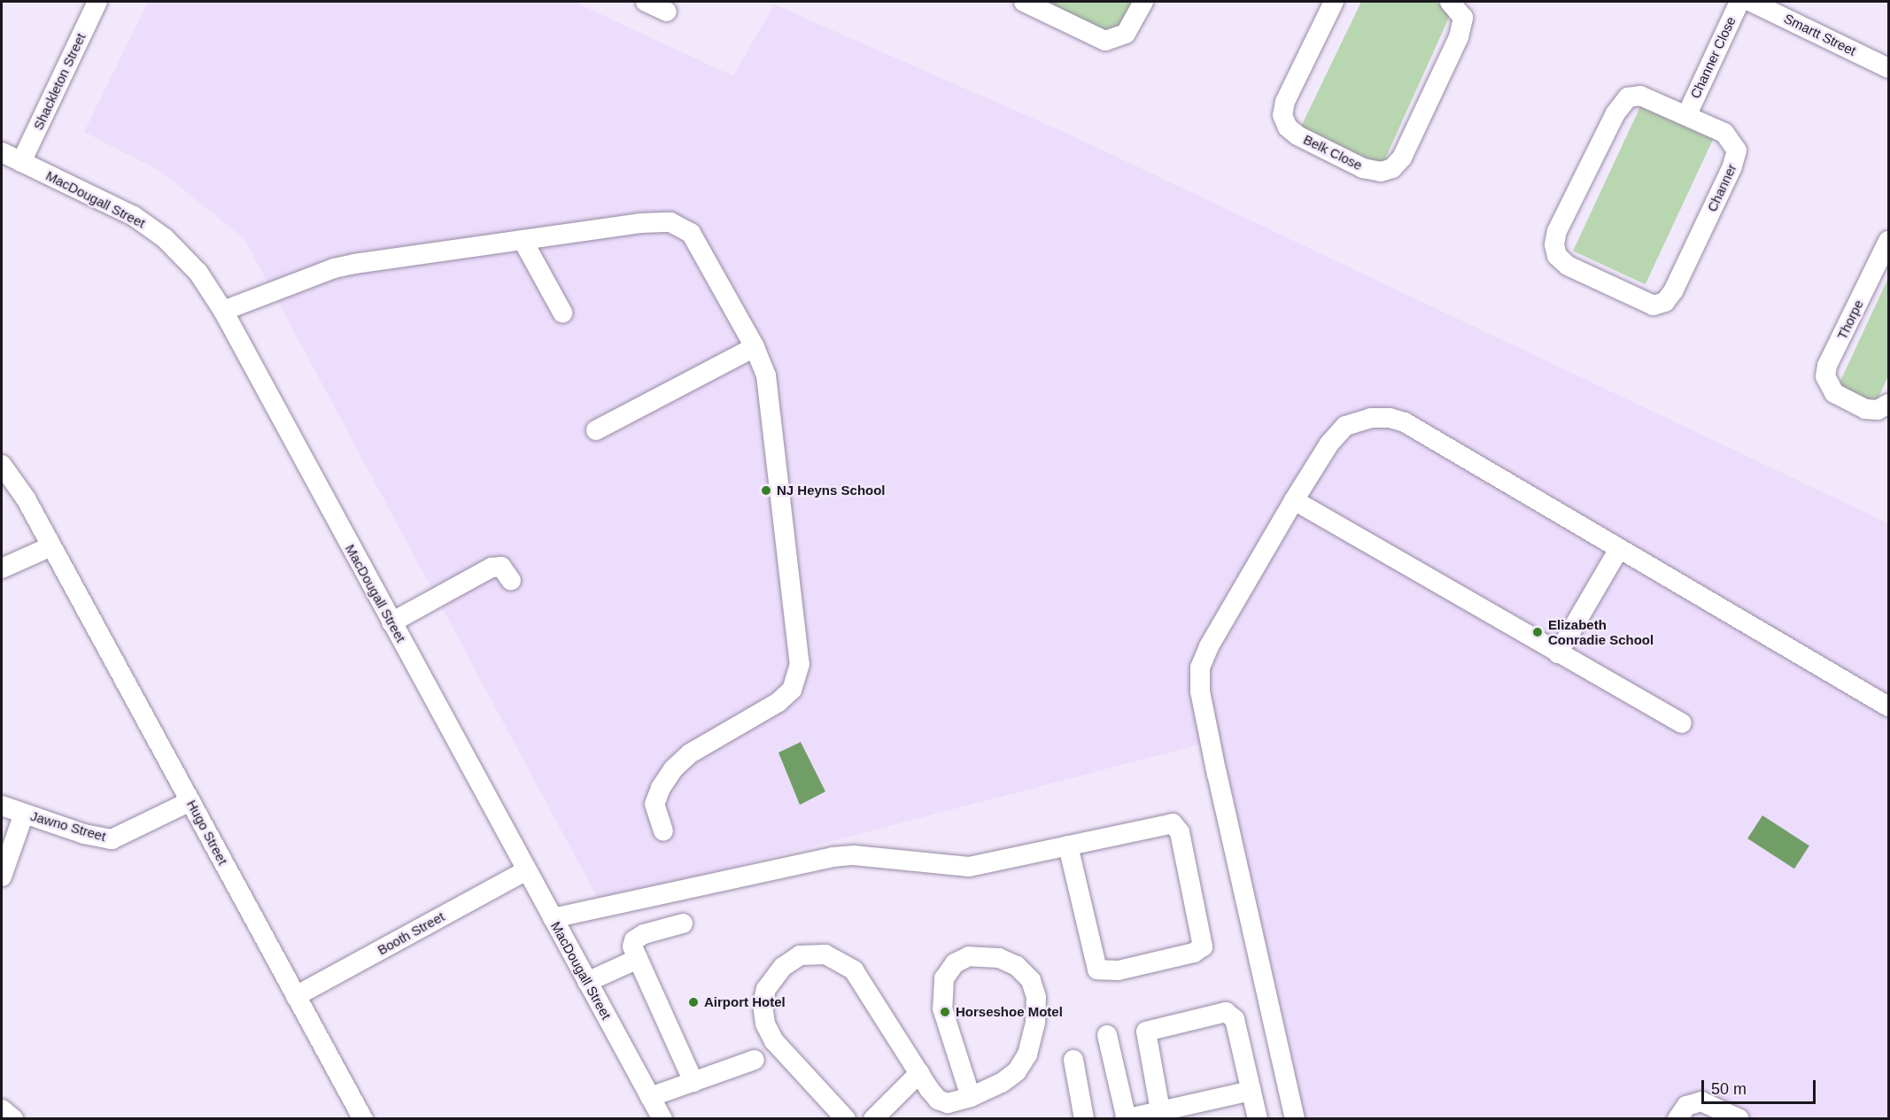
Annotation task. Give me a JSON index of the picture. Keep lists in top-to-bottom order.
{
  "streets": {
    "street": [
      "Smartt Street",
      "Channer Close",
      "Shackleton Street",
      "Belk Close",
      "Channer",
      "MacDougall Street",
      "Thorpe",
      "Jawno Street",
      "Hugo Street",
      "Booth Street"
    ]
  },
  "crossings": [
    ["Channer Close", "Channer"],
    ["Shackleton Street", "MacDougall Street"],
    ["MacDougall Street", "Booth Street"],
    ["Jawno Street", "Hugo Street"],
    ["Hugo Street", "Booth Street"]
  ],
  "places": [
    "NJ Heyns School",
    "Elizabeth Conradie School",
    "Airport Hotel",
    "Horseshoe Motel"
  ],
  "scale_bar": "50 m"
}
